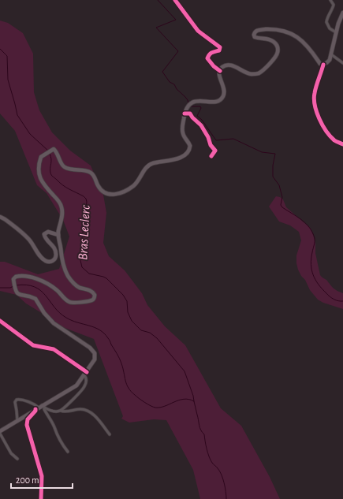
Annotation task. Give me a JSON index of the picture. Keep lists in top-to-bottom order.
{
  "water": ["Bras Leclerc"],
  "scale_bar": "200 m"
}
